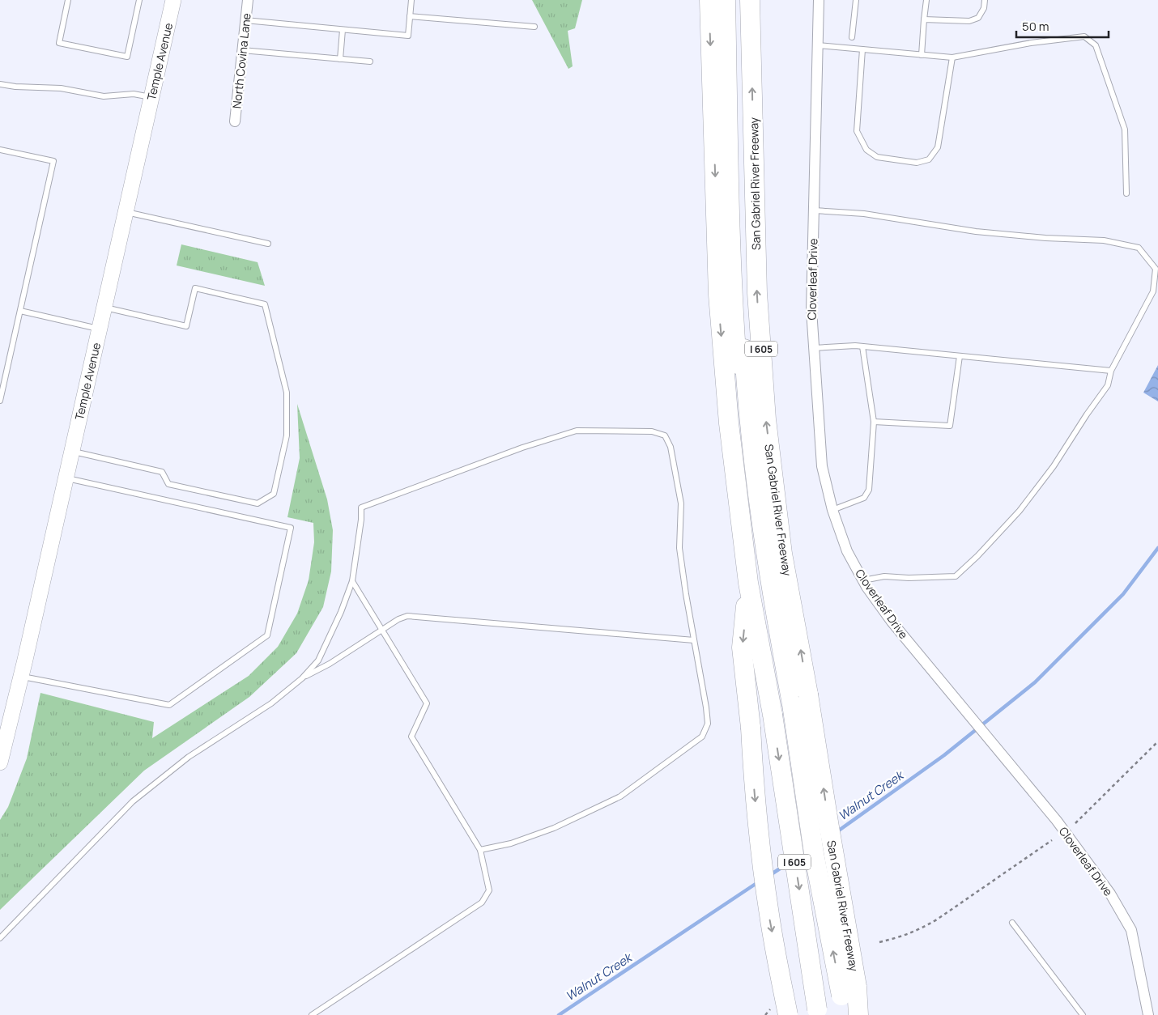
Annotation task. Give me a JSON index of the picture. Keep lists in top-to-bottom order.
{
  "streets": {
    "highway": ["San Gabriel River Freeway", "I 605"],
    "main road": ["Temple Avenue"],
    "street": ["North Covina Lane", "Cloverleaf Drive"]
  },
  "water": ["Walnut Creek"],
  "scale_bar": "50 m"
}
